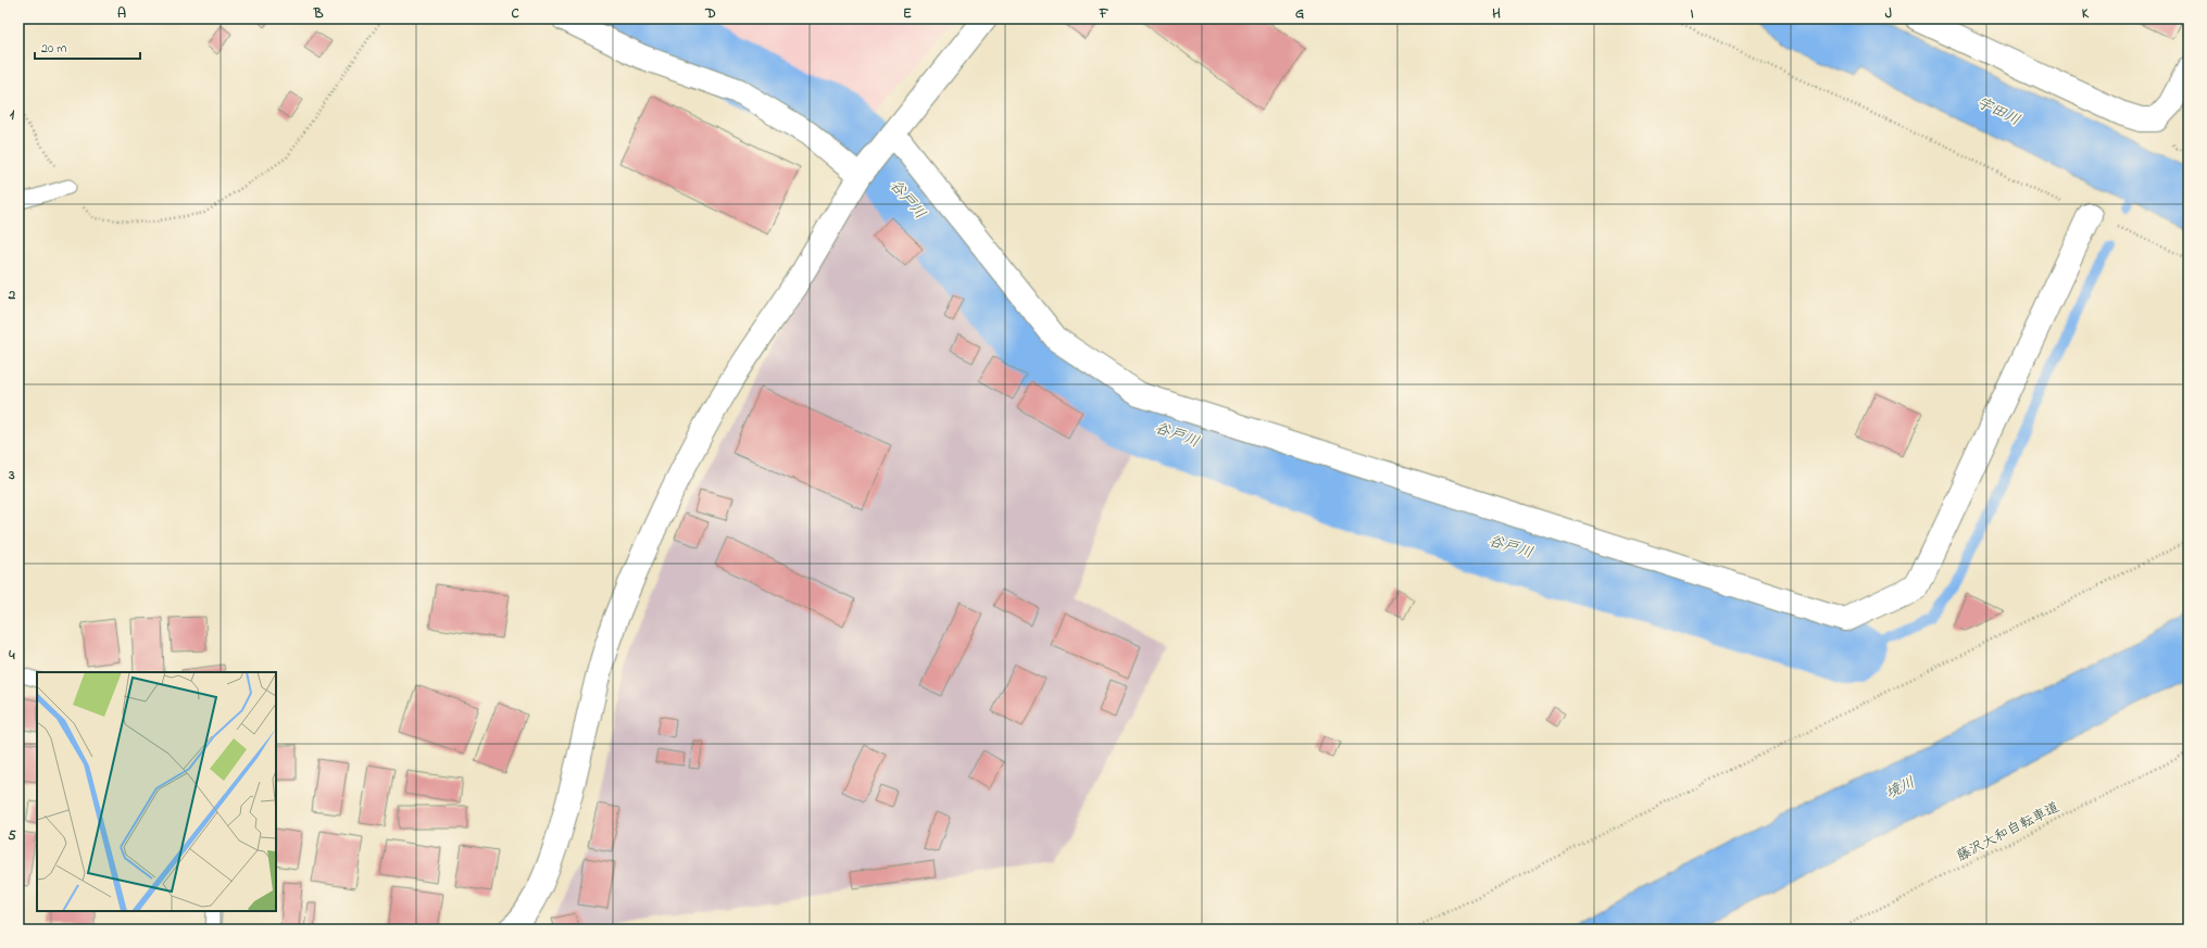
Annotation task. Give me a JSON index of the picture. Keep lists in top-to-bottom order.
{
  "streets": {
    "path": ["藤沢大和自転車道"]
  },
  "water": ["宇田川", "谷戸川", "境川"],
  "scale_bar": "20 m",
  "grid": {
    "columns": [
      "A",
      "B",
      "C",
      "D",
      "E",
      "F",
      "G",
      "H",
      "I",
      "J",
      "K"
    ],
    "rows": [
      "1",
      "2",
      "3",
      "4",
      "5"
    ]
  }
}
